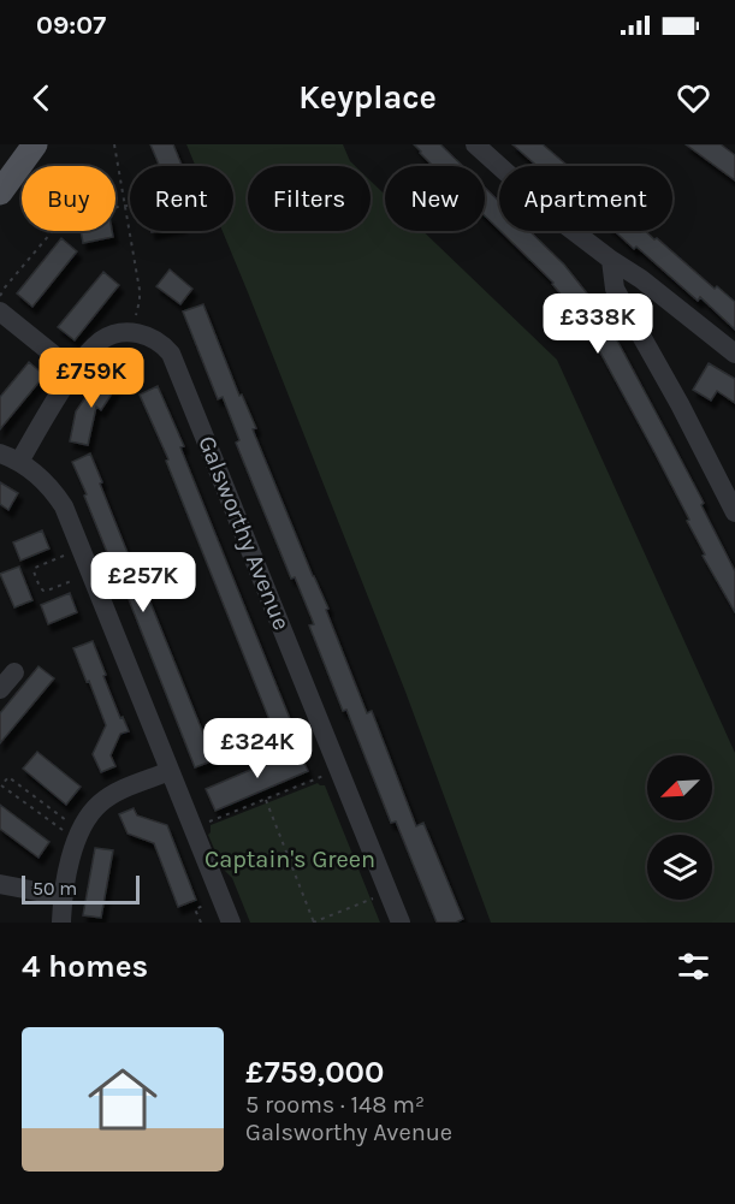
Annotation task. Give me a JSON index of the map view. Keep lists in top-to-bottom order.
{
  "streets": {
    "street": ["Galsworthy Avenue"]
  },
  "parks": ["Captain's Green"],
  "scale_bar": "50 m",
  "north": "bottom left",
  "page": {
    "status": "09:07",
    "header": "Keyplace",
    "chip": [
      "Buy",
      "Rent",
      "Filters",
      "New",
      "Apartment"
    ],
    "price": [
      "£338K",
      "£759K",
      "£257K",
      "£324K"
    ],
    "scale": "50 m",
    "heading": "4 homes",
    "list": [
      {
        "name": "£759,000",
        "note": "5 rooms · 148 m² · Galsworthy Avenue"
      }
    ]
  }
}
